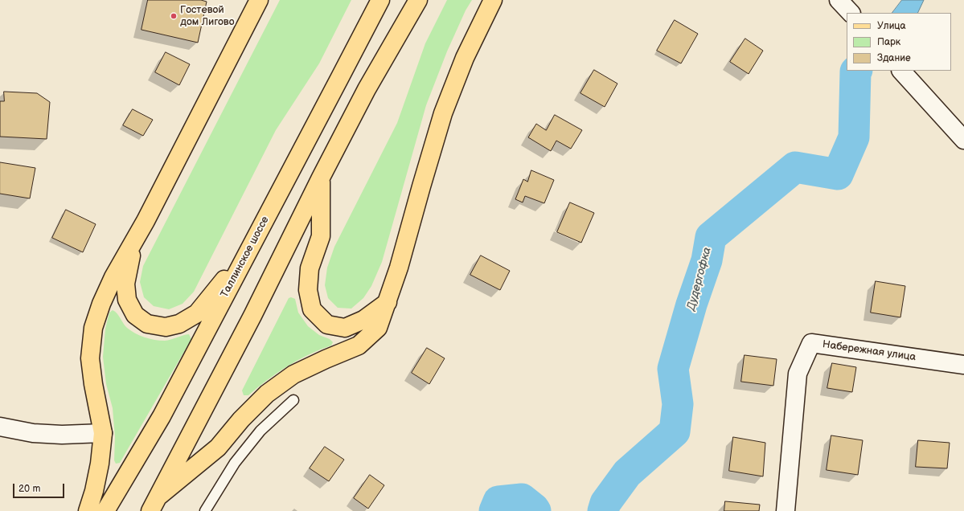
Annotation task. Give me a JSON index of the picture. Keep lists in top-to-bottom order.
{
  "streets": {
    "main road": ["Таллинское шоссе"],
    "street": ["Набережная улица"]
  },
  "water": ["Дудергофка"],
  "places": ["Гостевой дом Лигово"],
  "legend": ["Улица", "Парк", "Здание"],
  "scale_bar": "20 m"
}
